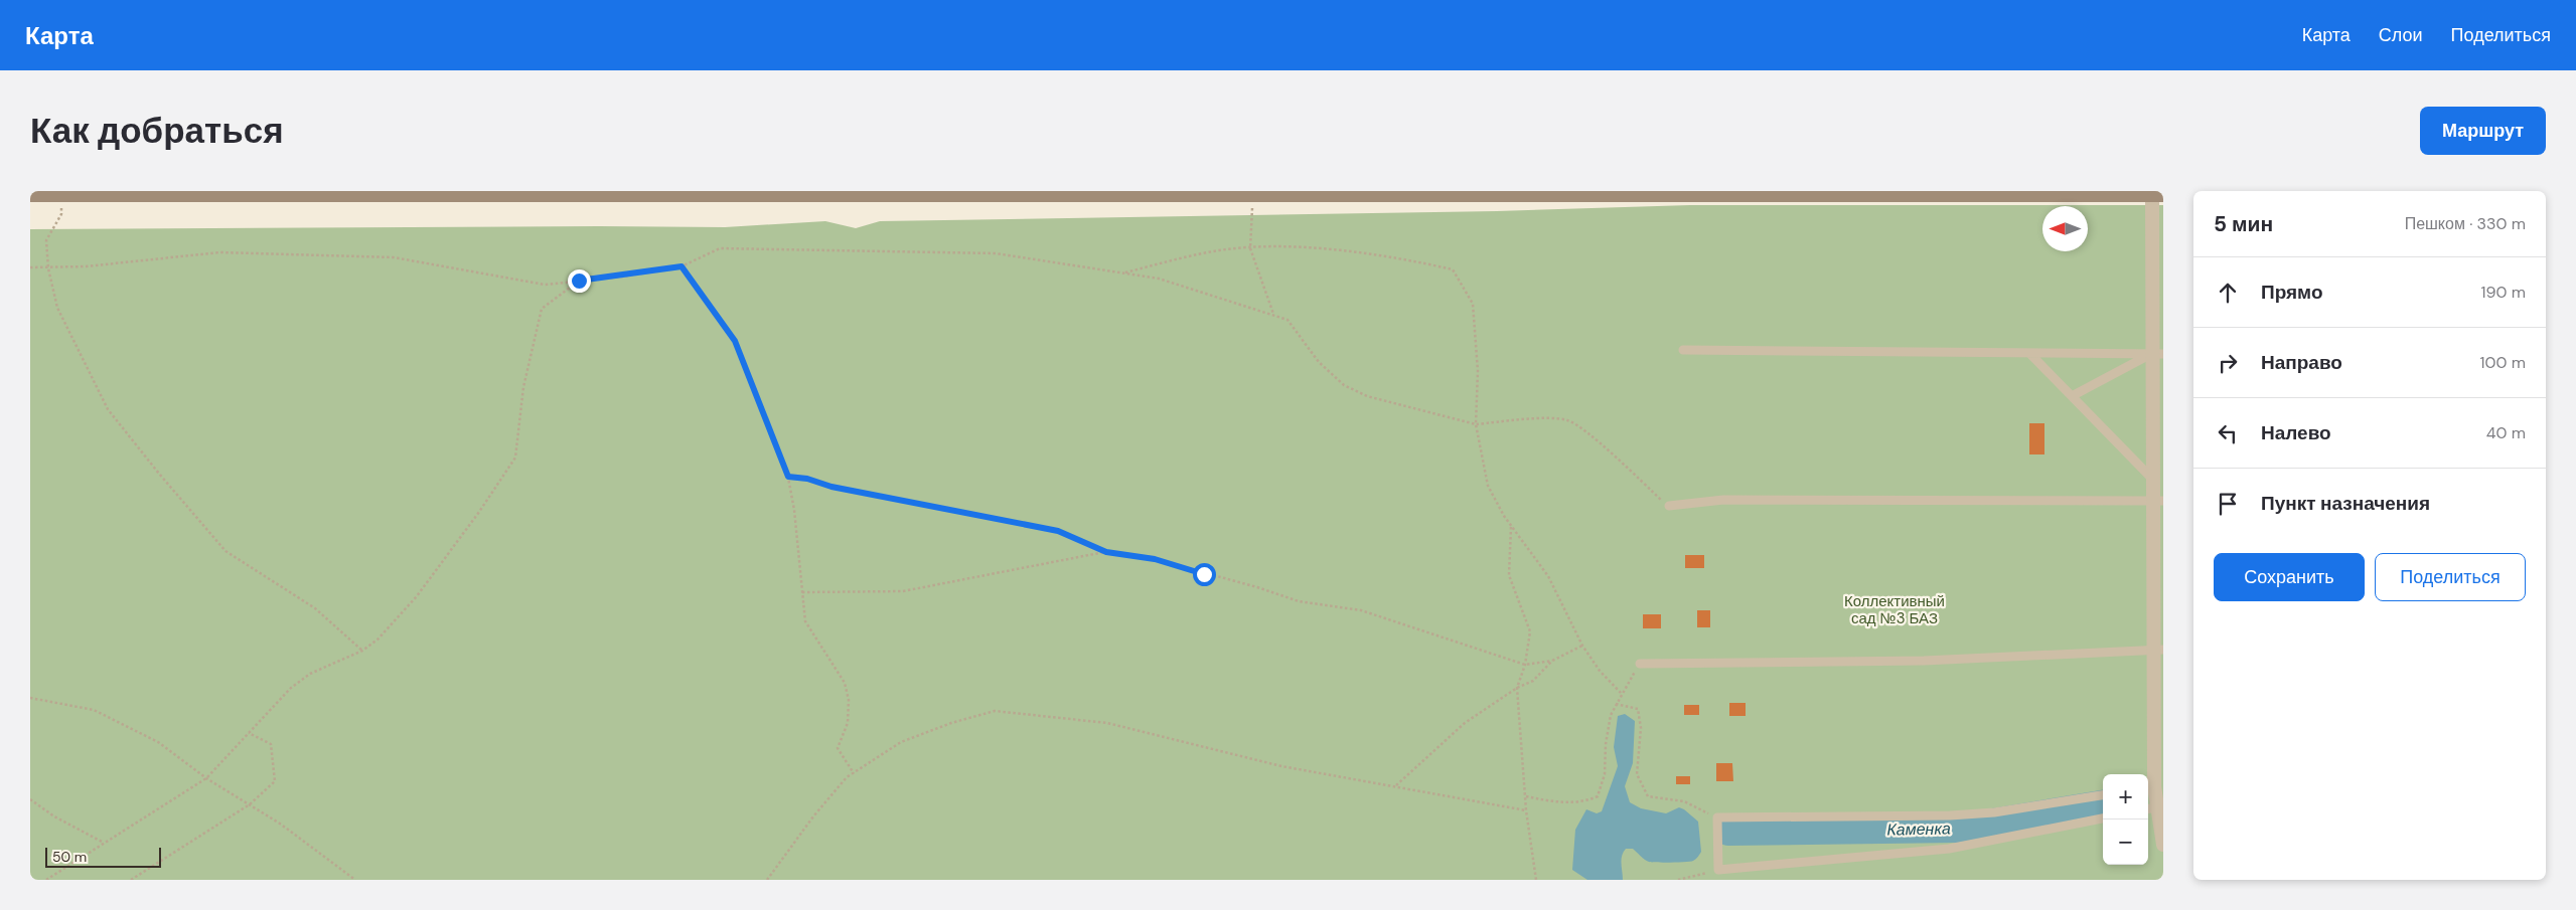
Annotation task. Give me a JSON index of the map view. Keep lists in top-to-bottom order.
{
  "water": ["Каменка"],
  "parks": ["Коллективный сад №3 БАЗ"],
  "scale_bar": "50 m",
  "north": "left",
  "page": {
    "header": "Карта",
    "nav": ["Карта", "Слои", "Поделиться"],
    "buttons": [
      "Маршрут",
      ["Сохранить", "Поделиться"]
    ],
    "title": "Как добраться",
    "heading": ["5 мин", "Пешком · 330 m"],
    "list": [
      ["Прямо", "190 m"],
      ["Направо", "100 m"],
      ["Налево", "40 m"],
      "Пункт назначения"
    ],
    "map_buttons": ["+", "−"],
    "scale": "50 m"
  }
}
